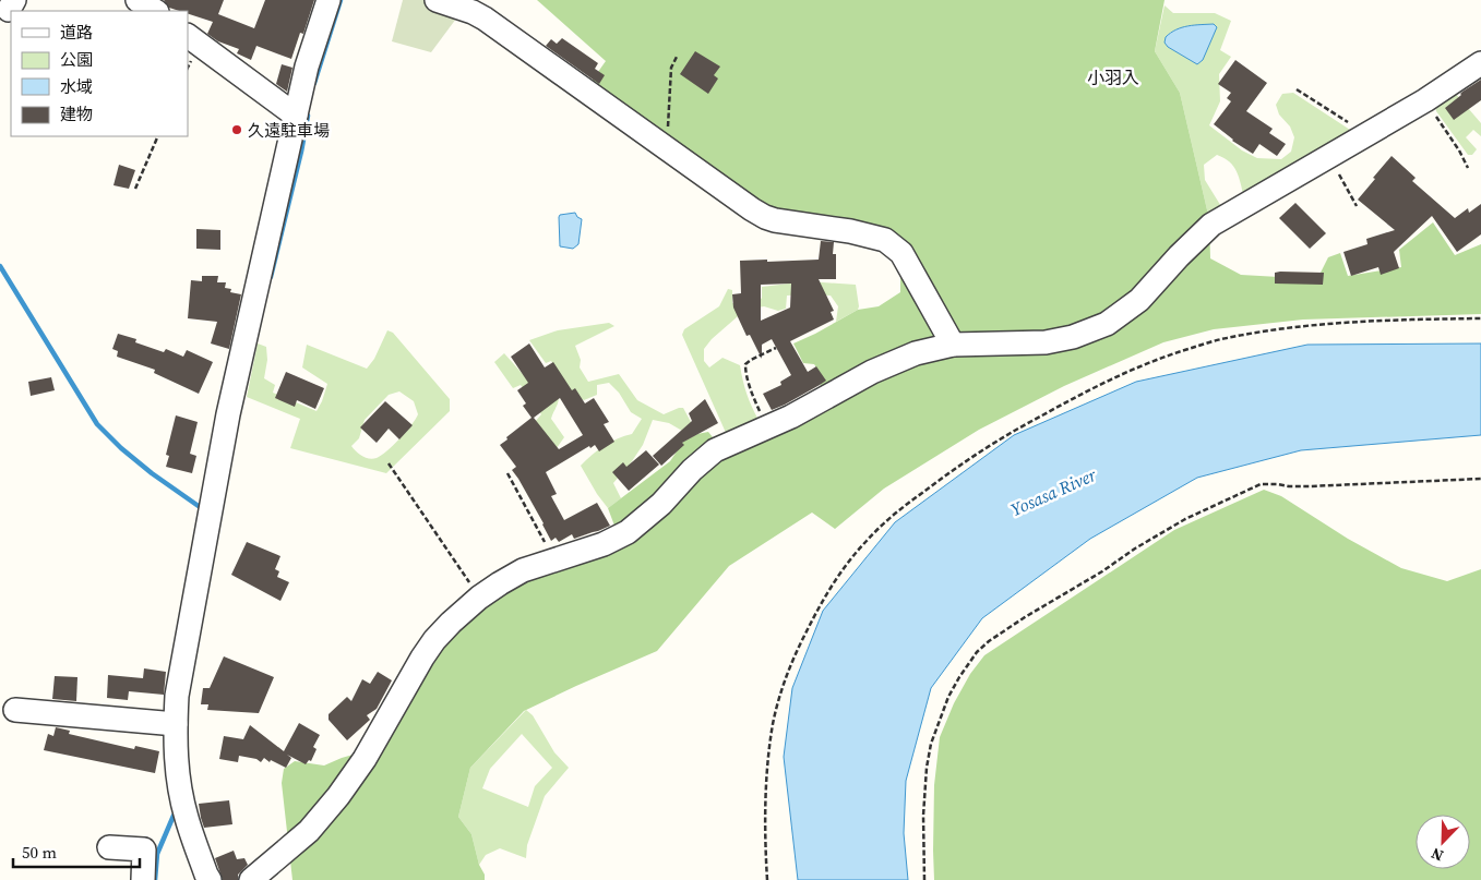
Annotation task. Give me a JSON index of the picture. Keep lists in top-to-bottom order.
{
  "districts": ["小羽入"],
  "water": ["Yosasa River"],
  "places": ["久遠駐車場"],
  "legend": [
    "道路",
    "公園",
    "水域",
    "建物"
  ],
  "scale_bar": "50 m",
  "north": "bottom left"
}
